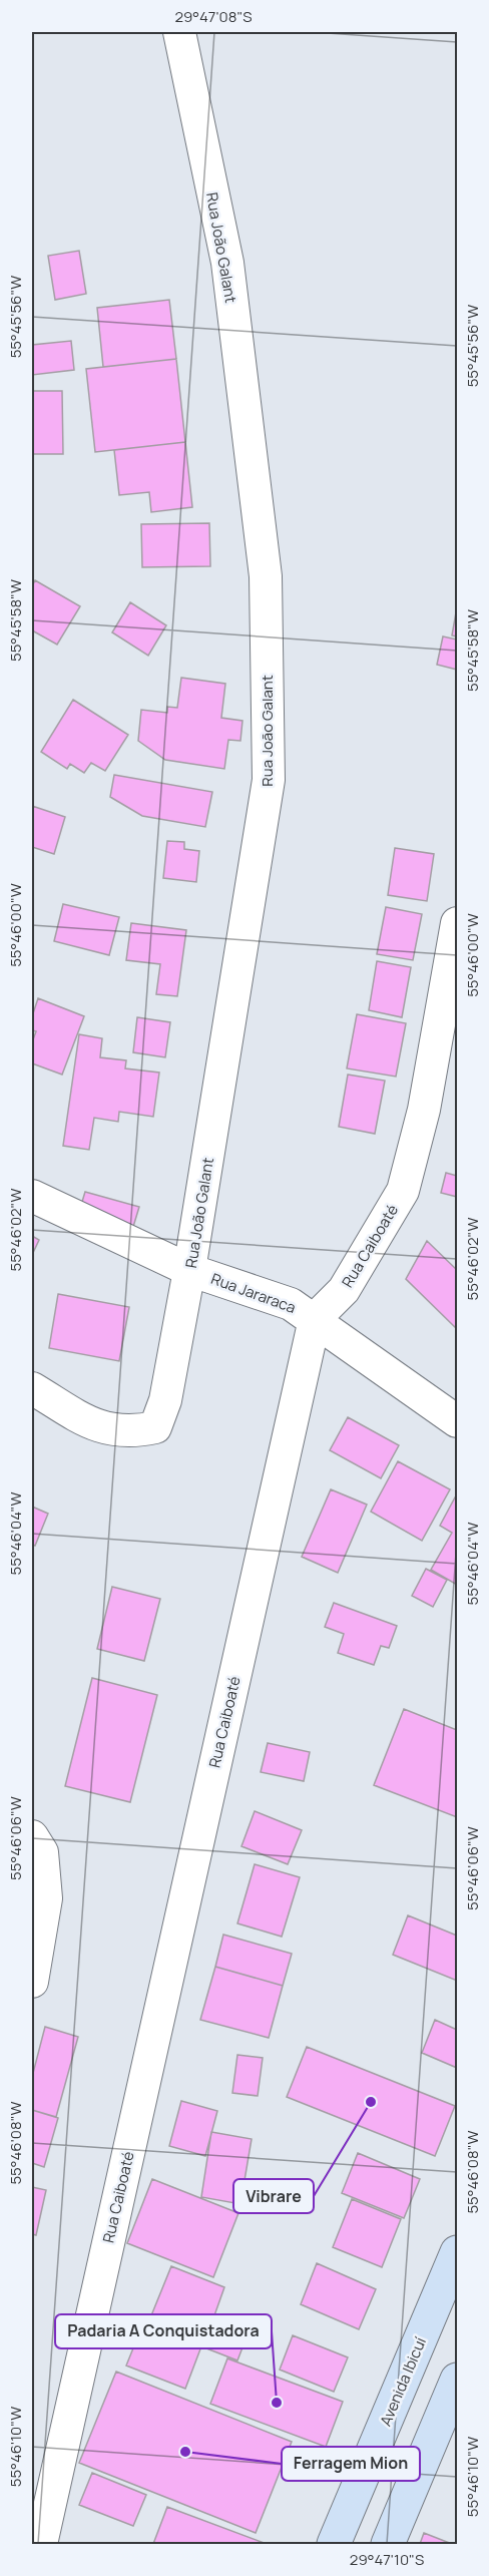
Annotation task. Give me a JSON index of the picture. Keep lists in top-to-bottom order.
{
  "streets": {
    "main road": ["Avenida Ibicuí"],
    "street": ["Rua João Galant", "Rua Caiboaté", "Rua Jararaca"]
  },
  "crossings": [
    ["Rua João Galant", "Rua Jararaca"],
    ["Rua Caiboaté", "Rua Jararaca"]
  ],
  "places": ["Vibrare", "Padaria A Conquistadora", "Ferragem Mion"],
  "coordinates": [
    "29°47'08\"S",
    "55°45'56\"W",
    "55°45'58\"W",
    "55°46'00\"W",
    "55°46'02\"W",
    "55°46'04\"W",
    "55°46'06\"W",
    "55°46'08\"W",
    "55°46'10\"W",
    "29°47'10\"S"
  ]
}
